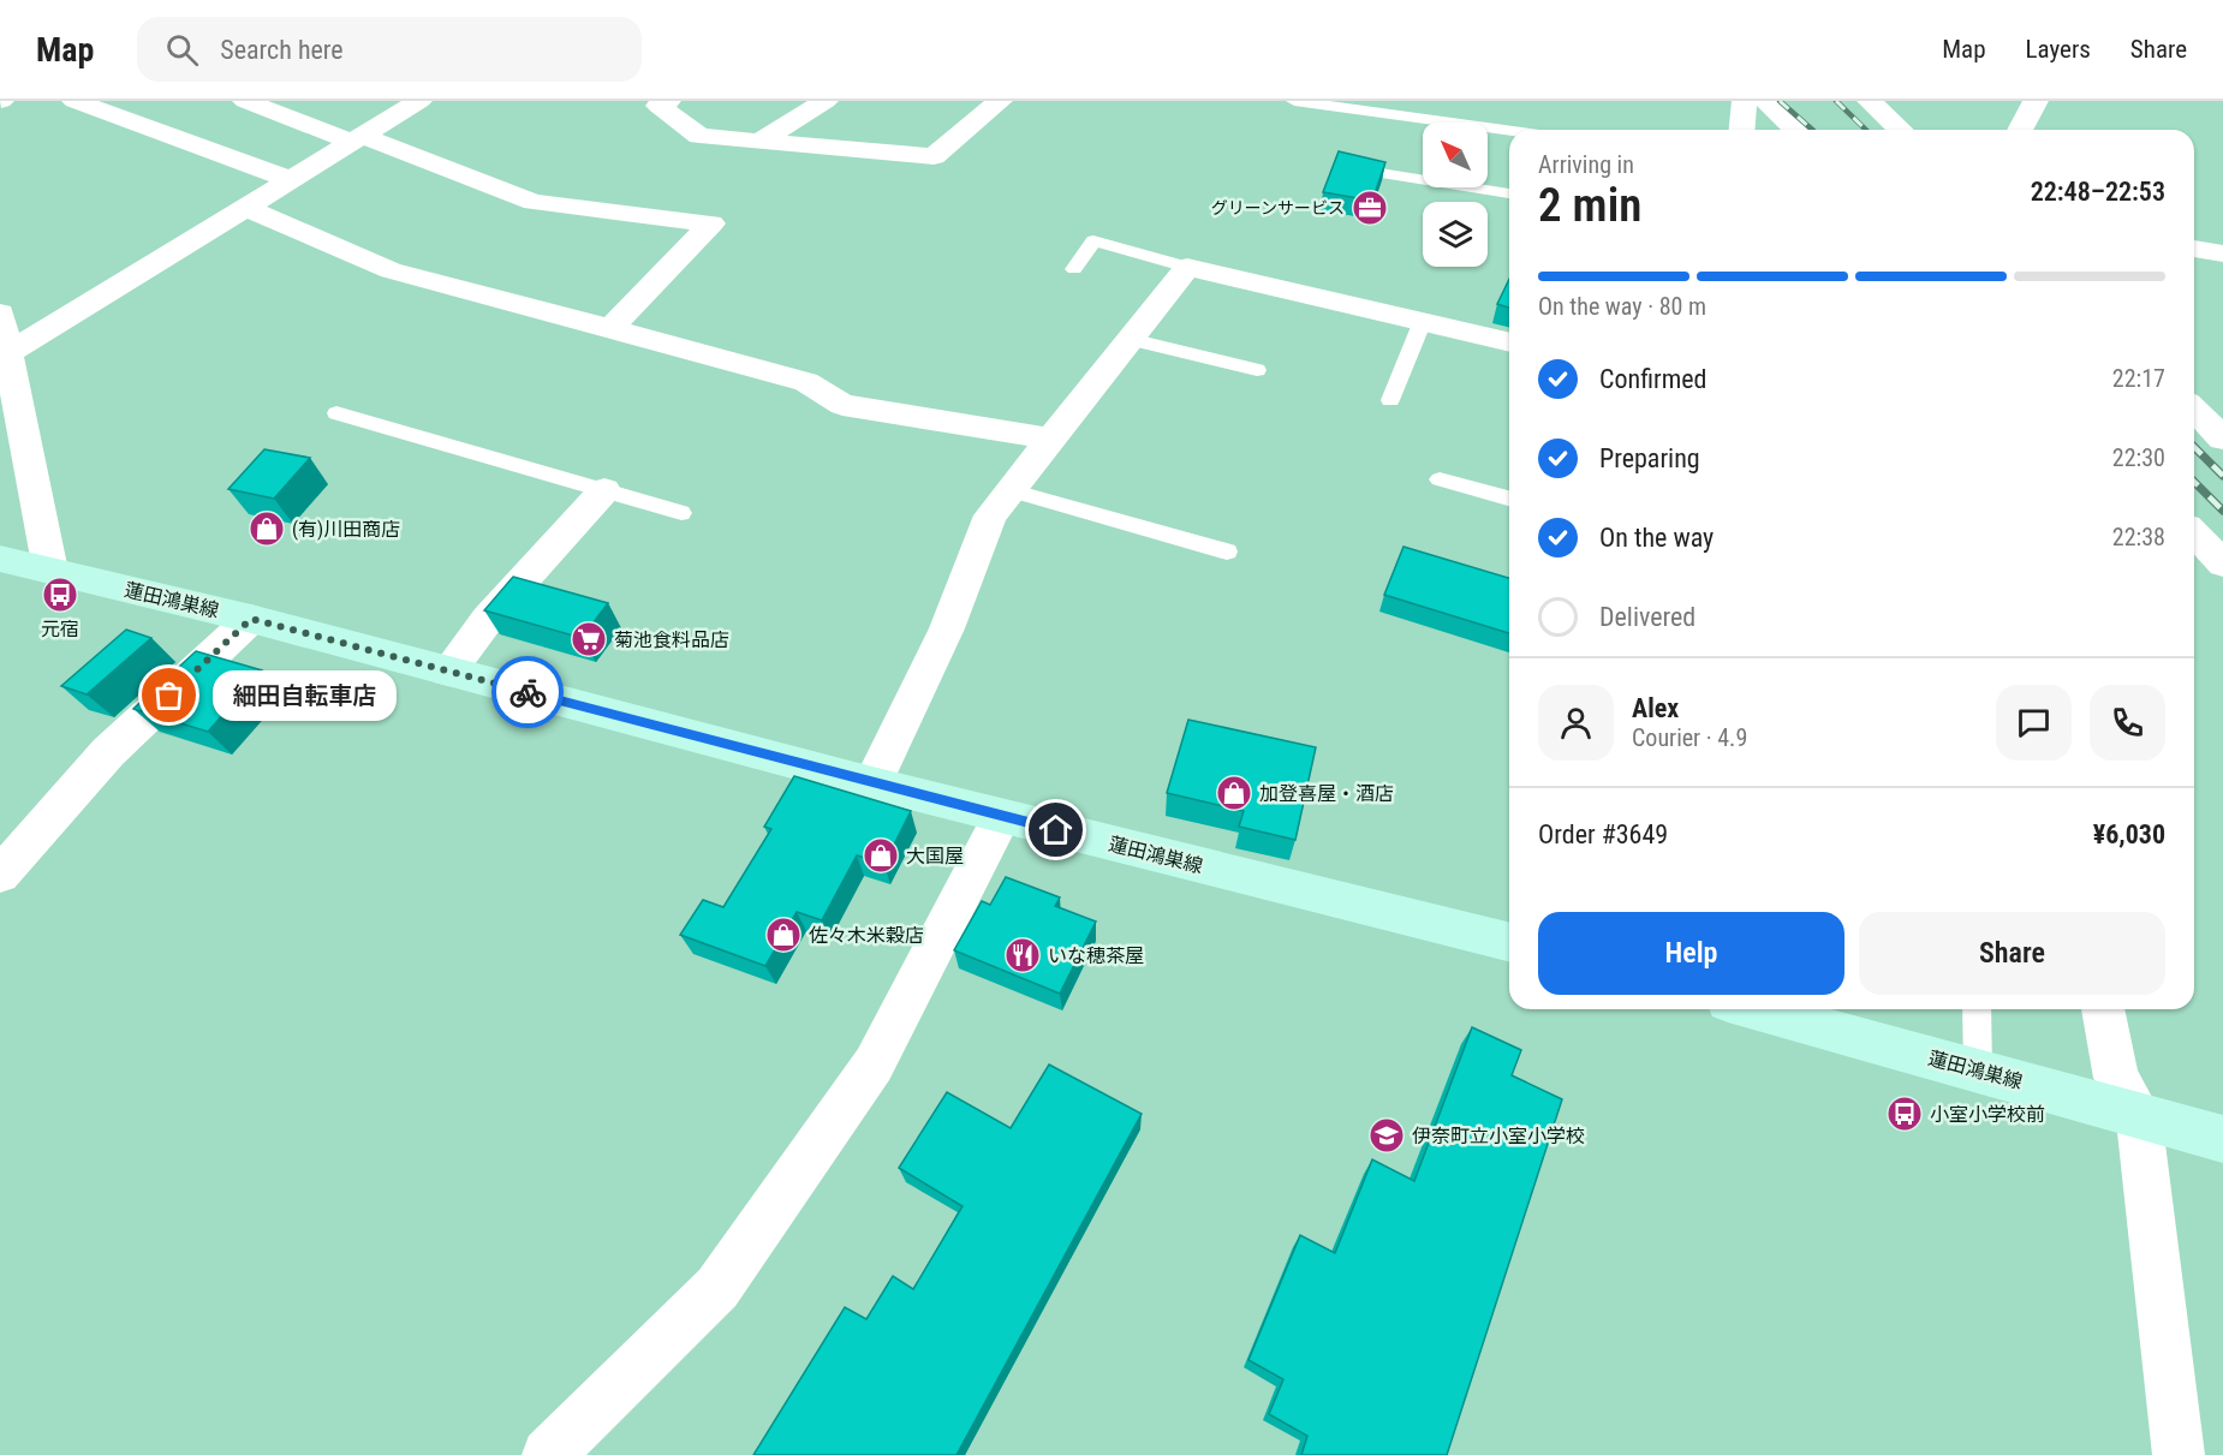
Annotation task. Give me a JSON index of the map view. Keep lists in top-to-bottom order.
{
  "streets": {
    "main road": ["蓮田鴻巣線"]
  },
  "places": {
    "office": ["グリーンサービス"],
    "shop": [
      "(有)川田商店",
      "加登喜屋・酒店",
      "大国屋",
      "佐々木米穀店"
    ],
    "bus stop": ["元宿", "小室小学校前"],
    "supermarket": ["菊池食料品店"],
    "other": ["細田自転車店"],
    "restaurant": ["いな穂茶屋"],
    "school or university": ["伊奈町立小室小学校"]
  },
  "north": "top left",
  "page": {
    "header": "Map",
    "search": "Search here",
    "nav": ["Map", "Layers", "Share"],
    "heading": ["2 min", "Arriving in", "22:48–22:53"],
    "panel": [
      "Alex",
      "Courier · 4.9",
      "Order #3649",
      "¥6,030"
    ],
    "bar": "On the way · 80 m",
    "list": [
      ["Confirmed", "22:17"],
      ["Preparing", "22:30"],
      ["On the way", "22:38"],
      "Delivered"
    ],
    "bubble": "細田自転車店",
    "buttons": ["Help", "Share"]
  }
}
